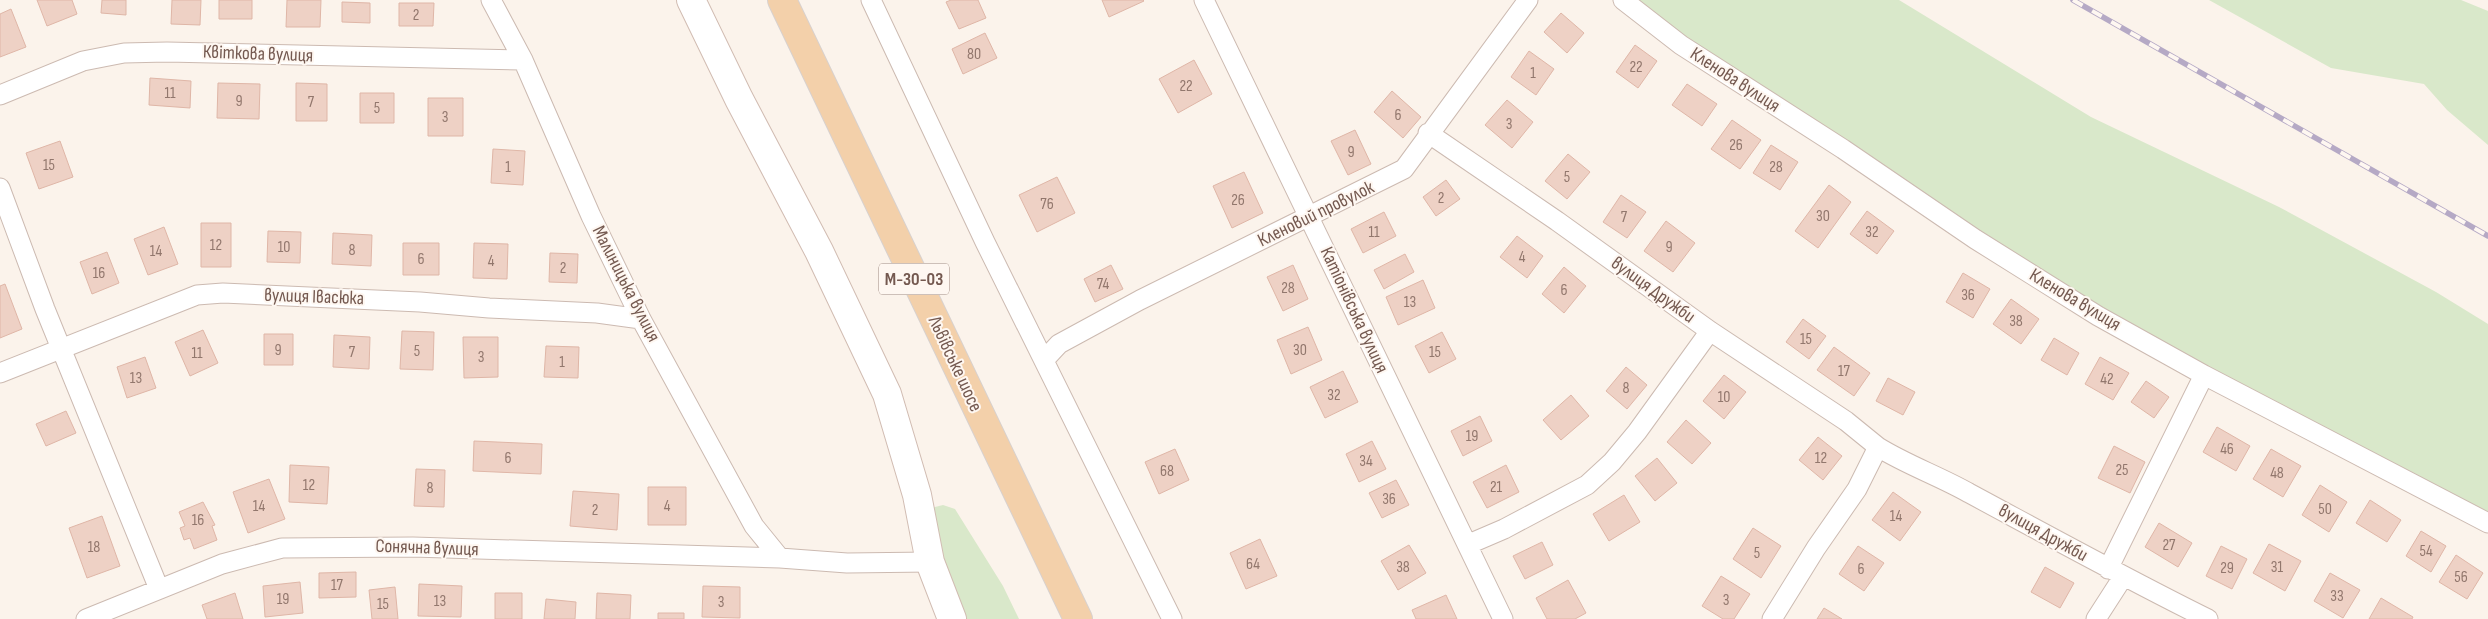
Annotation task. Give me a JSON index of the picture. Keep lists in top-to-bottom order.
{
  "streets": {
    "main road": ["М-30-03", "Львівське шосе"],
    "street": [
      "Квіткова вулиця",
      "Кленова вулиця",
      "Кленовий провулок",
      "Малиницька вулиця",
      "вулиця Дружби",
      "вулиця Івасюка",
      "Катіонівська вулиця",
      "Сонячна вулиця"
    ]
  },
  "crossings": [
    ["Квіткова вулиця", "Малиницька вулиця"],
    ["Кленовий провулок", "вулиця Дружби"],
    ["Кленовий провулок", "Катіонівська вулиця"],
    ["Малиницька вулиця", "вулиця Івасюка"],
    ["Малиницька вулиця", "Сонячна вулиця"]
  ],
  "house_numbers": [
    "2",
    "80",
    "22",
    "1",
    "22",
    "11",
    "9",
    "7",
    "5",
    "6",
    "3",
    "3",
    "26",
    "9",
    "15",
    "1",
    "28",
    "5",
    "2",
    "26",
    "76",
    "30",
    "7",
    "11",
    "32",
    "12",
    "10",
    "9",
    "8",
    "14",
    "4",
    "6",
    "4",
    "2",
    "16",
    "74",
    "28",
    "6",
    "36",
    "13",
    "38",
    "15",
    "9",
    "30",
    "5",
    "7",
    "15",
    "11",
    "3",
    "1",
    "17",
    "13",
    "42",
    "8",
    "32",
    "10",
    "19",
    "46",
    "6",
    "12",
    "34",
    "25",
    "68",
    "48",
    "12",
    "21",
    "8",
    "36",
    "14",
    "4",
    "50",
    "2",
    "14",
    "16",
    "27",
    "18",
    "54",
    "5",
    "64",
    "38",
    "31",
    "29",
    "6",
    "56",
    "17",
    "33",
    "19",
    "3",
    "13",
    "3",
    "15"
  ]
}
